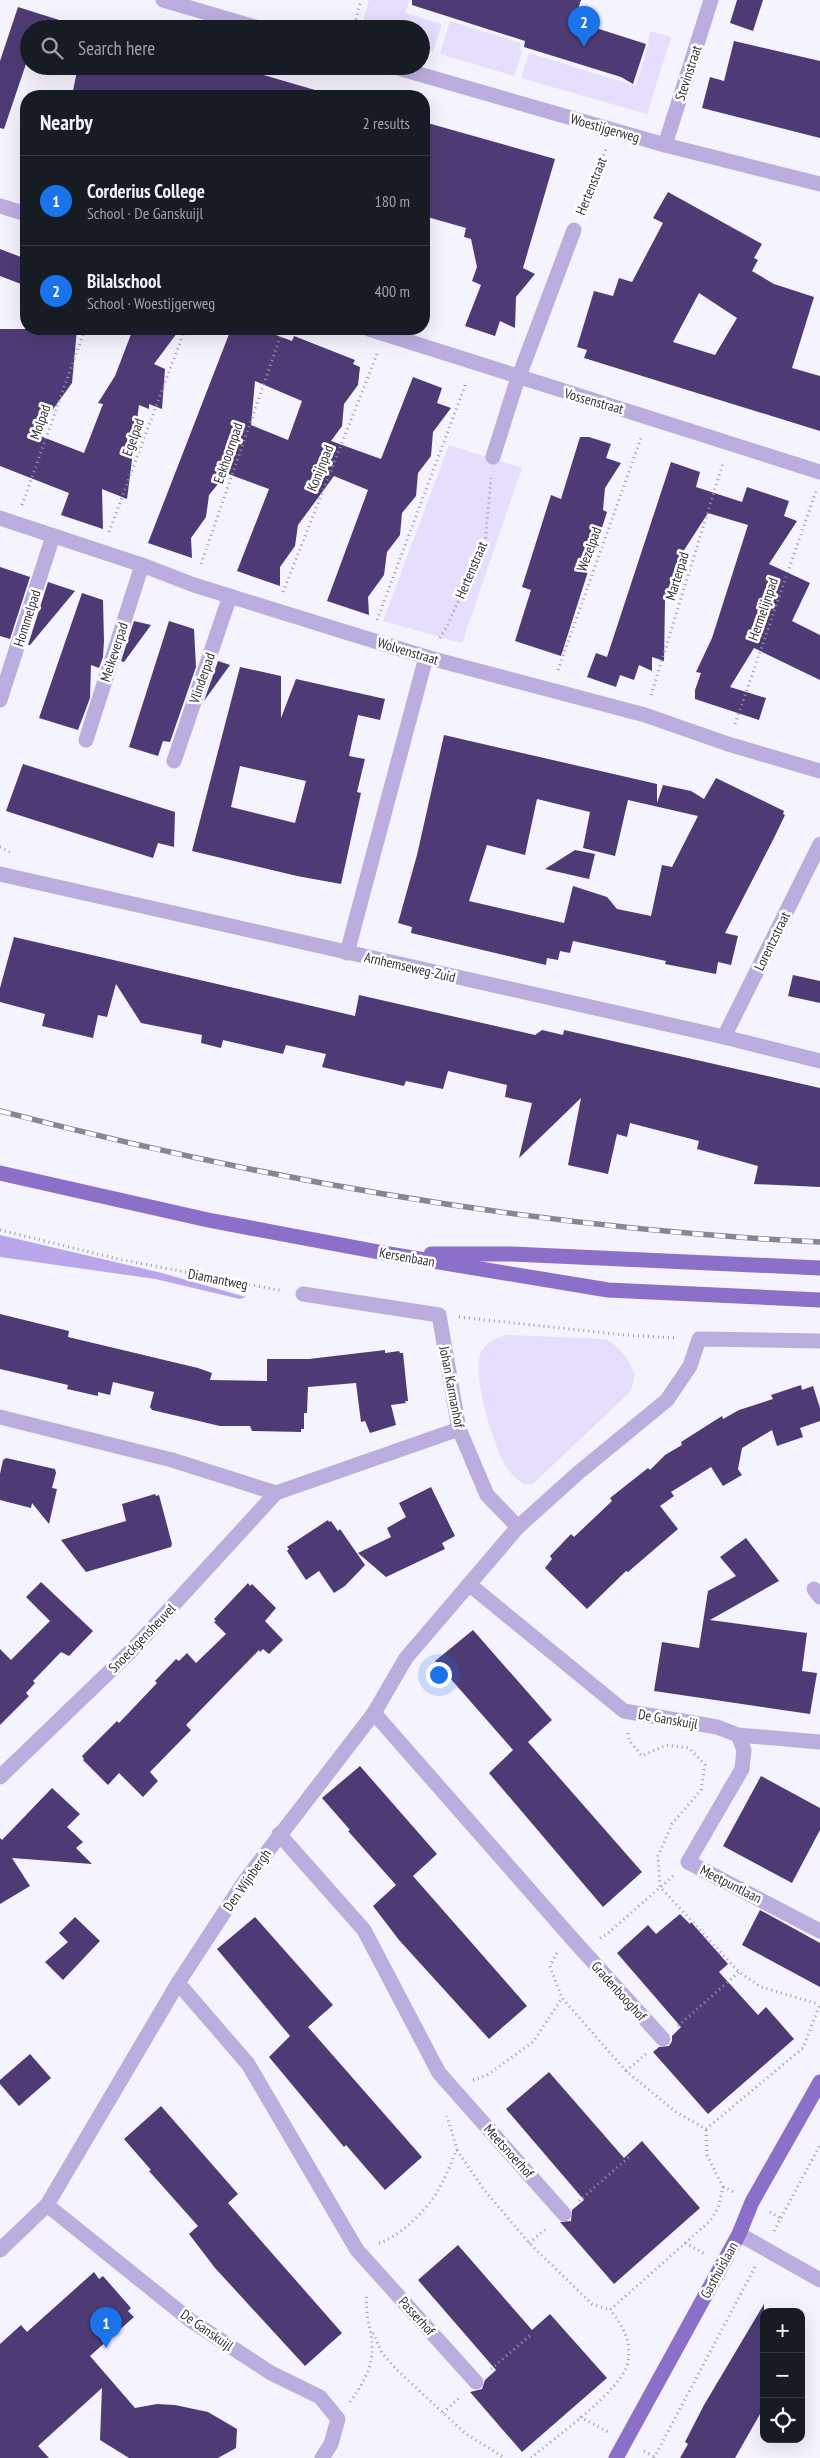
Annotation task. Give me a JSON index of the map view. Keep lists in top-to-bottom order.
{
  "streets": {
    "main road": ["Kersenbaan", "Gasthuislaan"],
    "street": [
      "Stevinstraat",
      "Woestijgerweg",
      "Hertenstraat",
      "Vossenstraat",
      "Hommelpad",
      "Wolvenstraat",
      "Meikeverpad",
      "Vlinderpad",
      "Lorentzstraat",
      "Arnhemseweg-Zuid",
      "Johan Karmanhof",
      "Snoeckgensheuvel",
      "De Ganskuijl",
      "Den Wijnbergh",
      "Meetpuntlaan",
      "Gradenbooghof",
      "Meetsnoerhof",
      "Passerhof"
    ],
    "path": [
      "Molpad",
      "Egelpad",
      "Eekhoornpad",
      "Konijnpad",
      "Wezelpad",
      "Marterpad",
      "Hermelijnpad",
      "Diamantweg"
    ]
  },
  "crossings": [
    ["Stevinstraat", "Woestijgerweg"],
    ["Woestijgerweg", "Hertenstraat"],
    ["Hertenstraat", "Vossenstraat"],
    ["Hertenstraat", "Wolvenstraat"],
    ["Vossenstraat", "Wezelpad"],
    ["Vossenstraat", "Marterpad"],
    ["Molpad", "Wolvenstraat"],
    ["Egelpad", "Wolvenstraat"],
    ["Eekhoornpad", "Wolvenstraat"],
    ["Konijnpad", "Wolvenstraat"],
    ["Wezelpad", "Wolvenstraat"],
    ["Marterpad", "Wolvenstraat"],
    ["Hermelijnpad", "Wolvenstraat"],
    ["Hommelpad", "Wolvenstraat"],
    ["Wolvenstraat", "Meikeverpad"],
    ["Wolvenstraat", "Vlinderpad"],
    ["Lorentzstraat", "Arnhemseweg-Zuid"],
    ["Johan Karmanhof", "Snoeckgensheuvel"],
    ["Johan Karmanhof", "Den Wijnbergh"],
    ["De Ganskuijl", "Den Wijnbergh"],
    ["De Ganskuijl", "Meetpuntlaan"]
  ],
  "page": {
    "pins": ["2", "1"],
    "search": "Search here",
    "heading": ["Nearby", "2 results"],
    "list": [
      {
        "mark": "1",
        "name": "Corderius College",
        "note": "School · De Ganskuijl",
        "value": "180 m"
      },
      {
        "mark": "2",
        "name": "Bilalschool",
        "note": "School · Woestijgerweg",
        "value": "400 m"
      }
    ],
    "map_buttons": ["+", "−"]
  }
}
